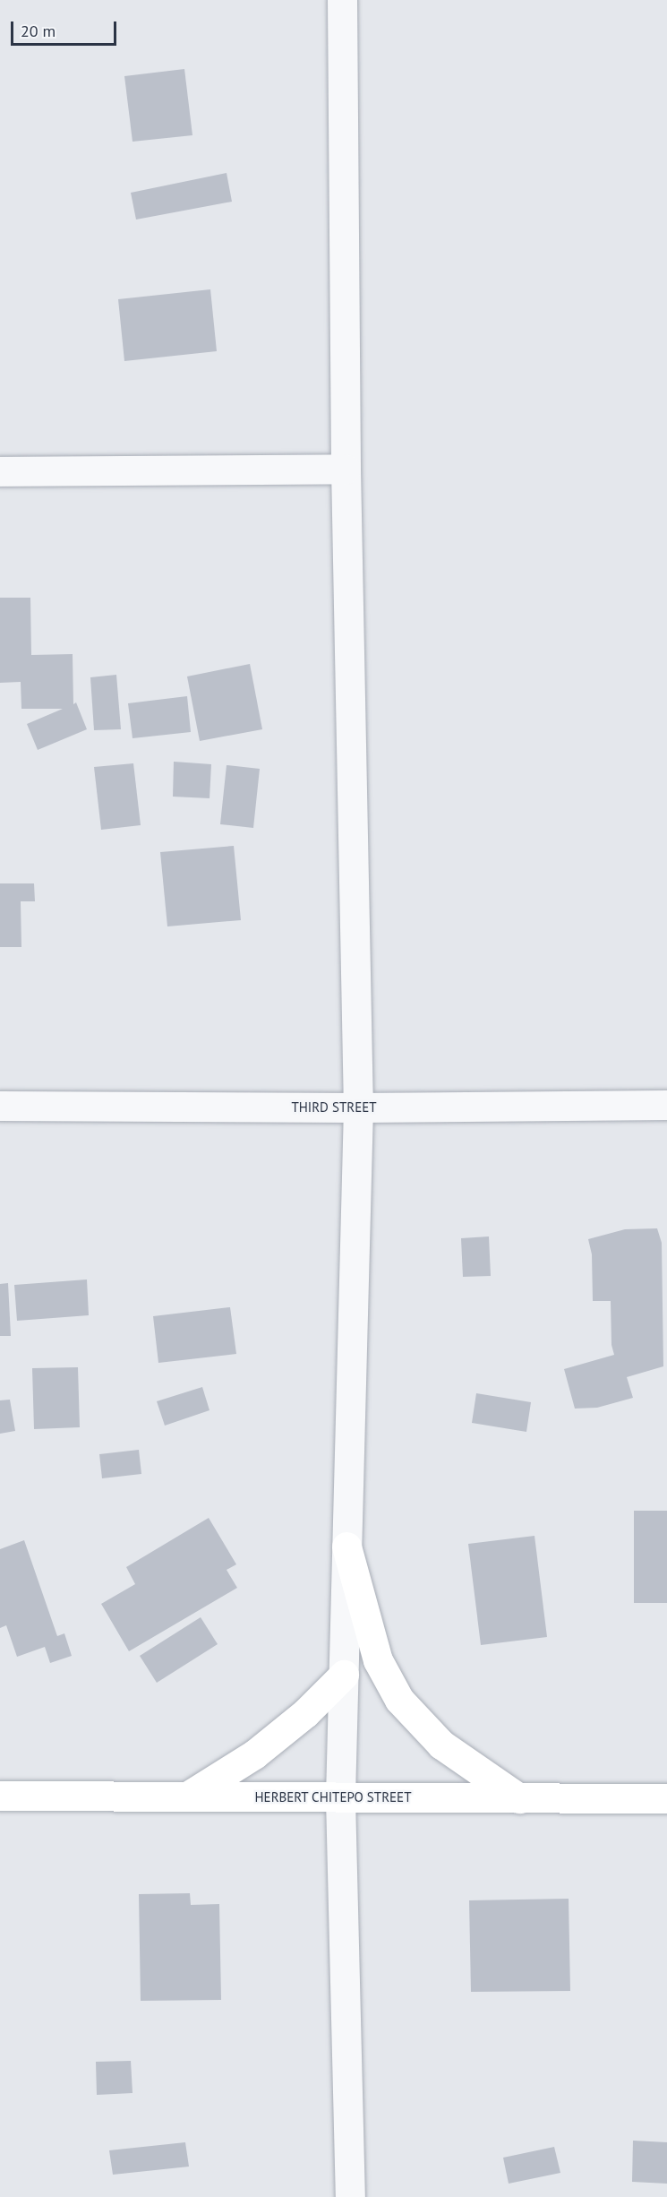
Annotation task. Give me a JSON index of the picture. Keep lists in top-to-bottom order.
{
  "streets": {
    "main road": ["HERBERT CHITEPO STREET"],
    "street": ["THIRD STREET"]
  },
  "scale_bar": "20 m"
}
